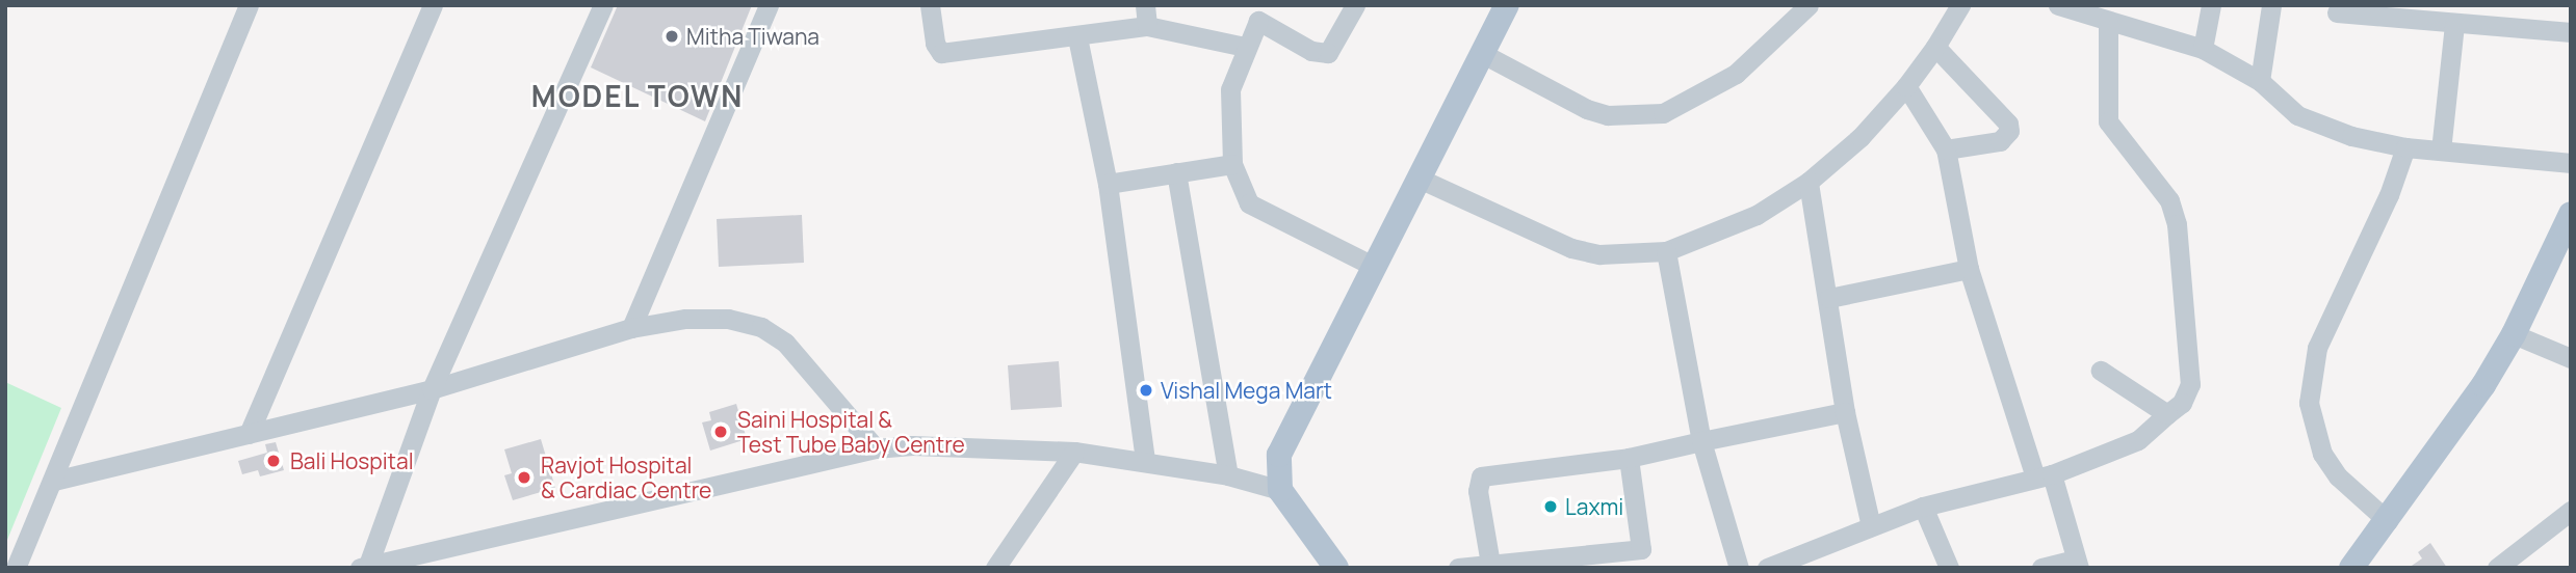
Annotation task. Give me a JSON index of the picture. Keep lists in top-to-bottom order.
{
  "districts": ["MODEL TOWN"],
  "places": [
    "Mitha Tiwana",
    "Vishal Mega Mart",
    "Saini Hospital & Test Tube Baby Centre",
    "Bali Hospital",
    "Ravjot Hospital & Cardiac Centre",
    "Laxmi"
  ]
}
